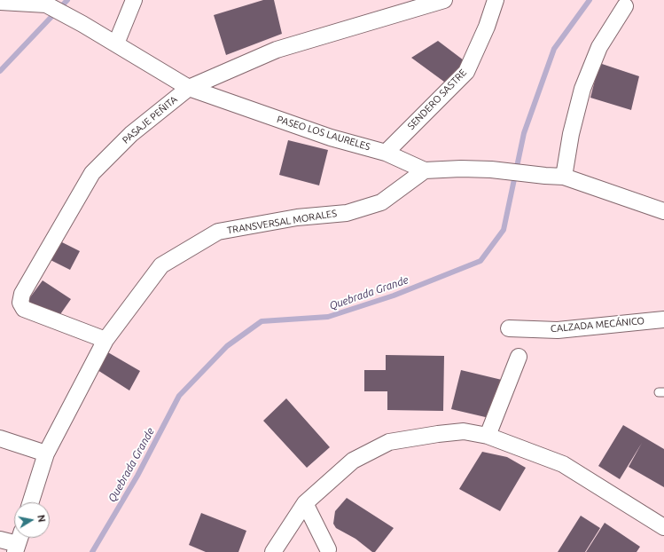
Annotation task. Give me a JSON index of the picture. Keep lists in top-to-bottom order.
{
  "streets": {
    "street": [
      "SENDERO SASTRE",
      "PASAJE PEÑITA",
      "PASEO LOS LAURELES",
      "TRANSVERSAL MORALES",
      "CALZADA MECÁNICO"
    ]
  },
  "crossings": [
    ["SENDERO SASTRE", "PASEO LOS LAURELES"],
    ["PASAJE PEÑITA", "PASEO LOS LAURELES"],
    ["PASAJE PEÑITA", "TRANSVERSAL MORALES"],
    ["PASEO LOS LAURELES", "TRANSVERSAL MORALES"]
  ],
  "water": ["Quebrada Grande"],
  "north": "right"
}
